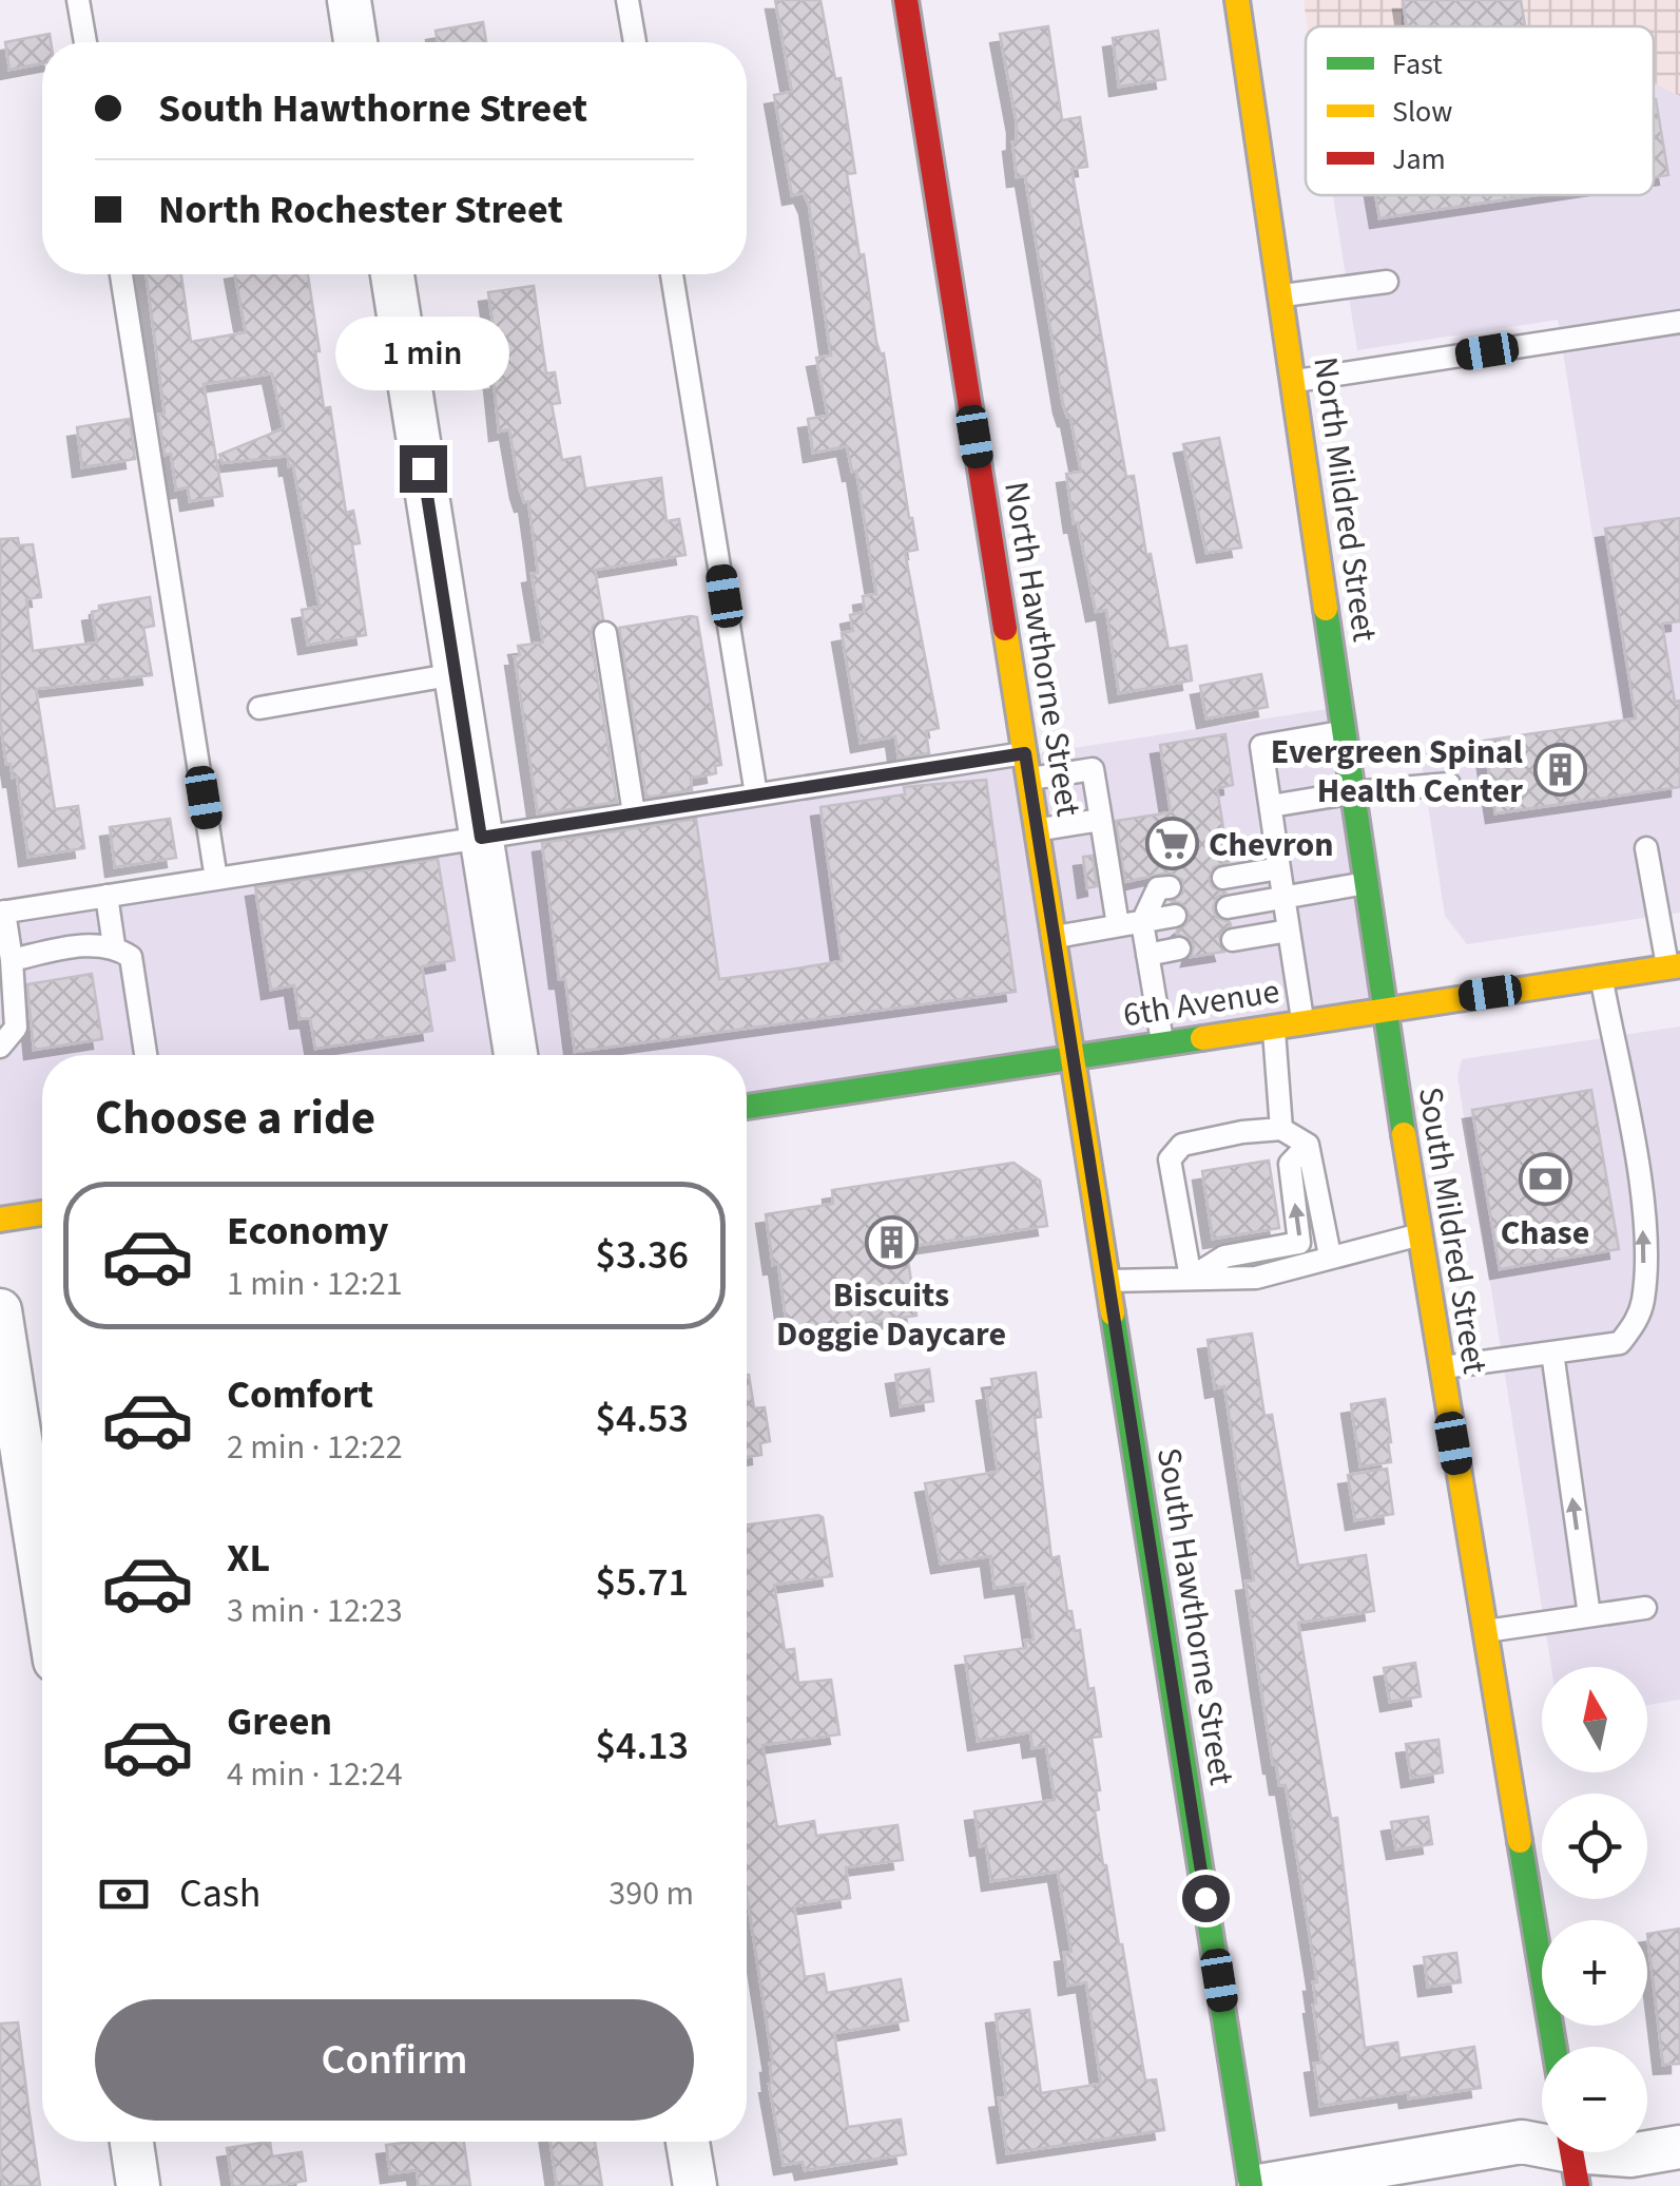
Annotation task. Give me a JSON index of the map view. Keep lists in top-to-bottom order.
{
  "streets": {
    "street": [
      "North Mildred Street",
      "North Hawthorne Street",
      "6th Avenue",
      "South Mildred Street",
      "South Hawthorne Street"
    ]
  },
  "crossings": [
    ["North Mildred Street", "6th Avenue"],
    ["North Mildred Street", "South Mildred Street"],
    ["North Hawthorne Street", "6th Avenue"],
    ["North Hawthorne Street", "South Hawthorne Street"],
    ["6th Avenue", "South Mildred Street"],
    ["6th Avenue", "South Hawthorne Street"]
  ],
  "places": {
    "building": ["Evergreen Spinal Health Center", "Biscuits Doggie Daycare"],
    "supermarket": ["Chevron"],
    "bank": ["Chase"]
  },
  "legend": ["Fast", "Slow", "Jam"],
  "north": "top",
  "page": {
    "banner": ["South Hawthorne Street", "North Rochester Street"],
    "bubble": "1 min",
    "heading": "Choose a ride",
    "list": [
      {
        "name": "Economy",
        "note": "1 min · 12:21",
        "value": "$3.36"
      },
      {
        "name": "Comfort",
        "note": "2 min · 12:22",
        "value": "$4.53"
      },
      {
        "name": "XL",
        "note": "3 min · 12:23",
        "value": "$5.71"
      },
      {
        "name": "Green",
        "note": "4 min · 12:24",
        "value": "$4.13"
      }
    ],
    "map_buttons": ["+", "−"],
    "pay": ["Cash", "390 m"],
    "buttons": "Confirm"
  }
}
